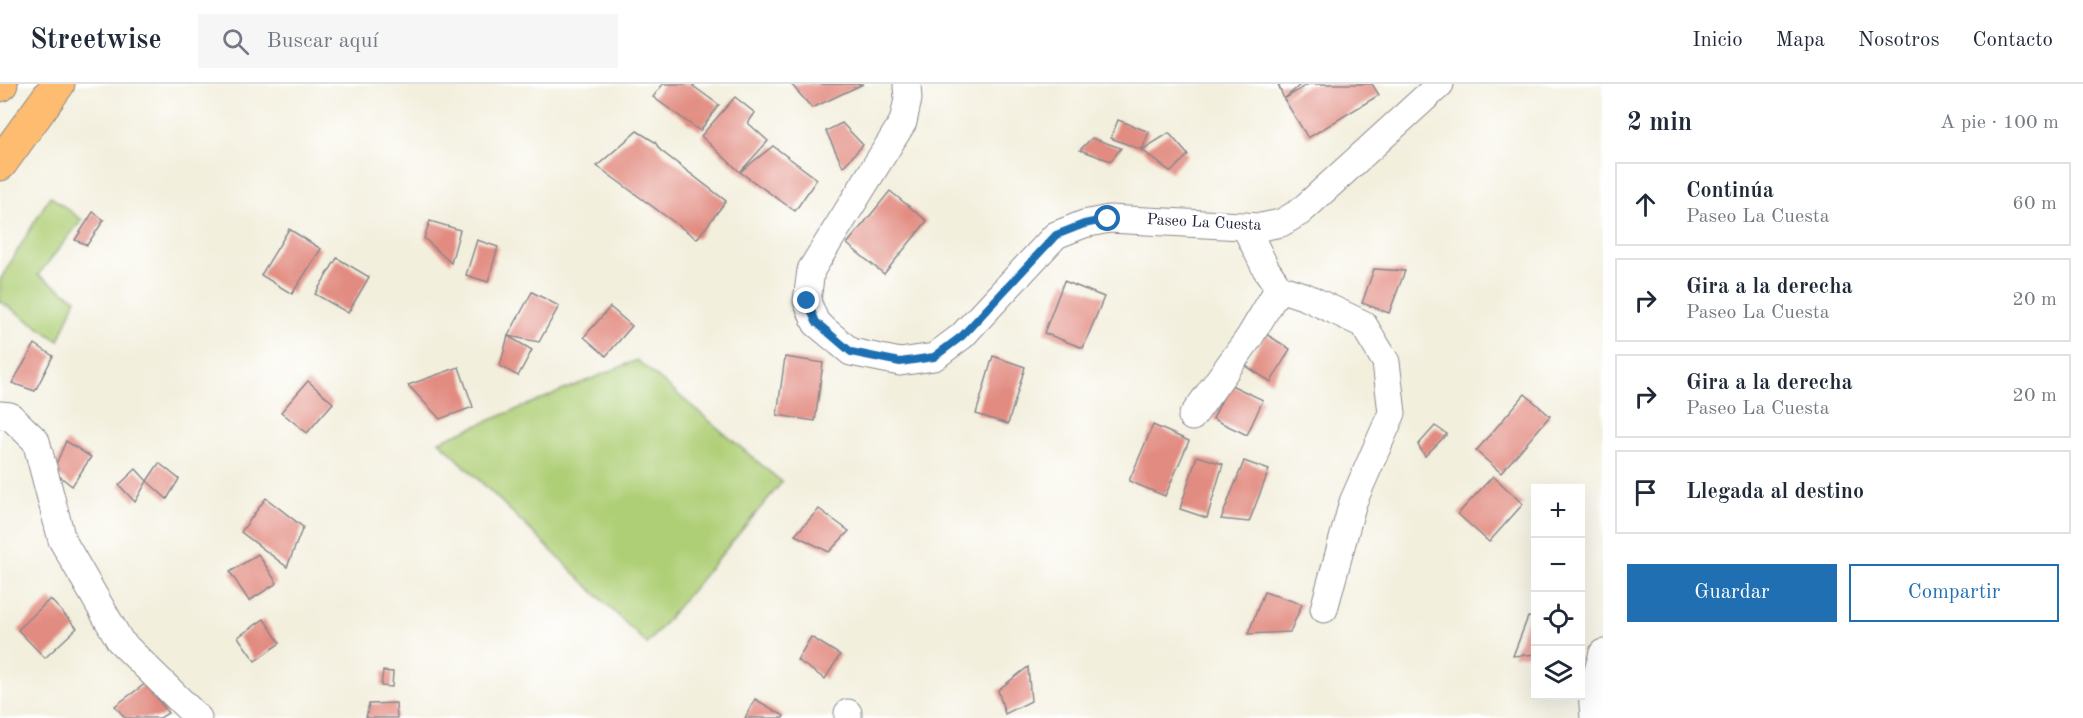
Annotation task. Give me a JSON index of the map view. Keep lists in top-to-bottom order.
{
  "streets": {
    "street": ["Paseo La Cuesta"]
  },
  "page": {
    "header": "Streetwise",
    "search": "Buscar aquí",
    "nav": [
      "Inicio",
      "Mapa",
      "Nosotros",
      "Contacto"
    ],
    "heading": ["2 min", "A pie · 100 m"],
    "list": [
      ["Continúa", "Paseo La Cuesta", "60 m"],
      ["Gira a la derecha", "Paseo La Cuesta", "20 m"],
      ["Gira a la derecha", "Paseo La Cuesta", "20 m"],
      "Llegada al destino"
    ],
    "map_buttons": ["+", "−"],
    "buttons": ["Guardar", "Compartir"]
  }
}
